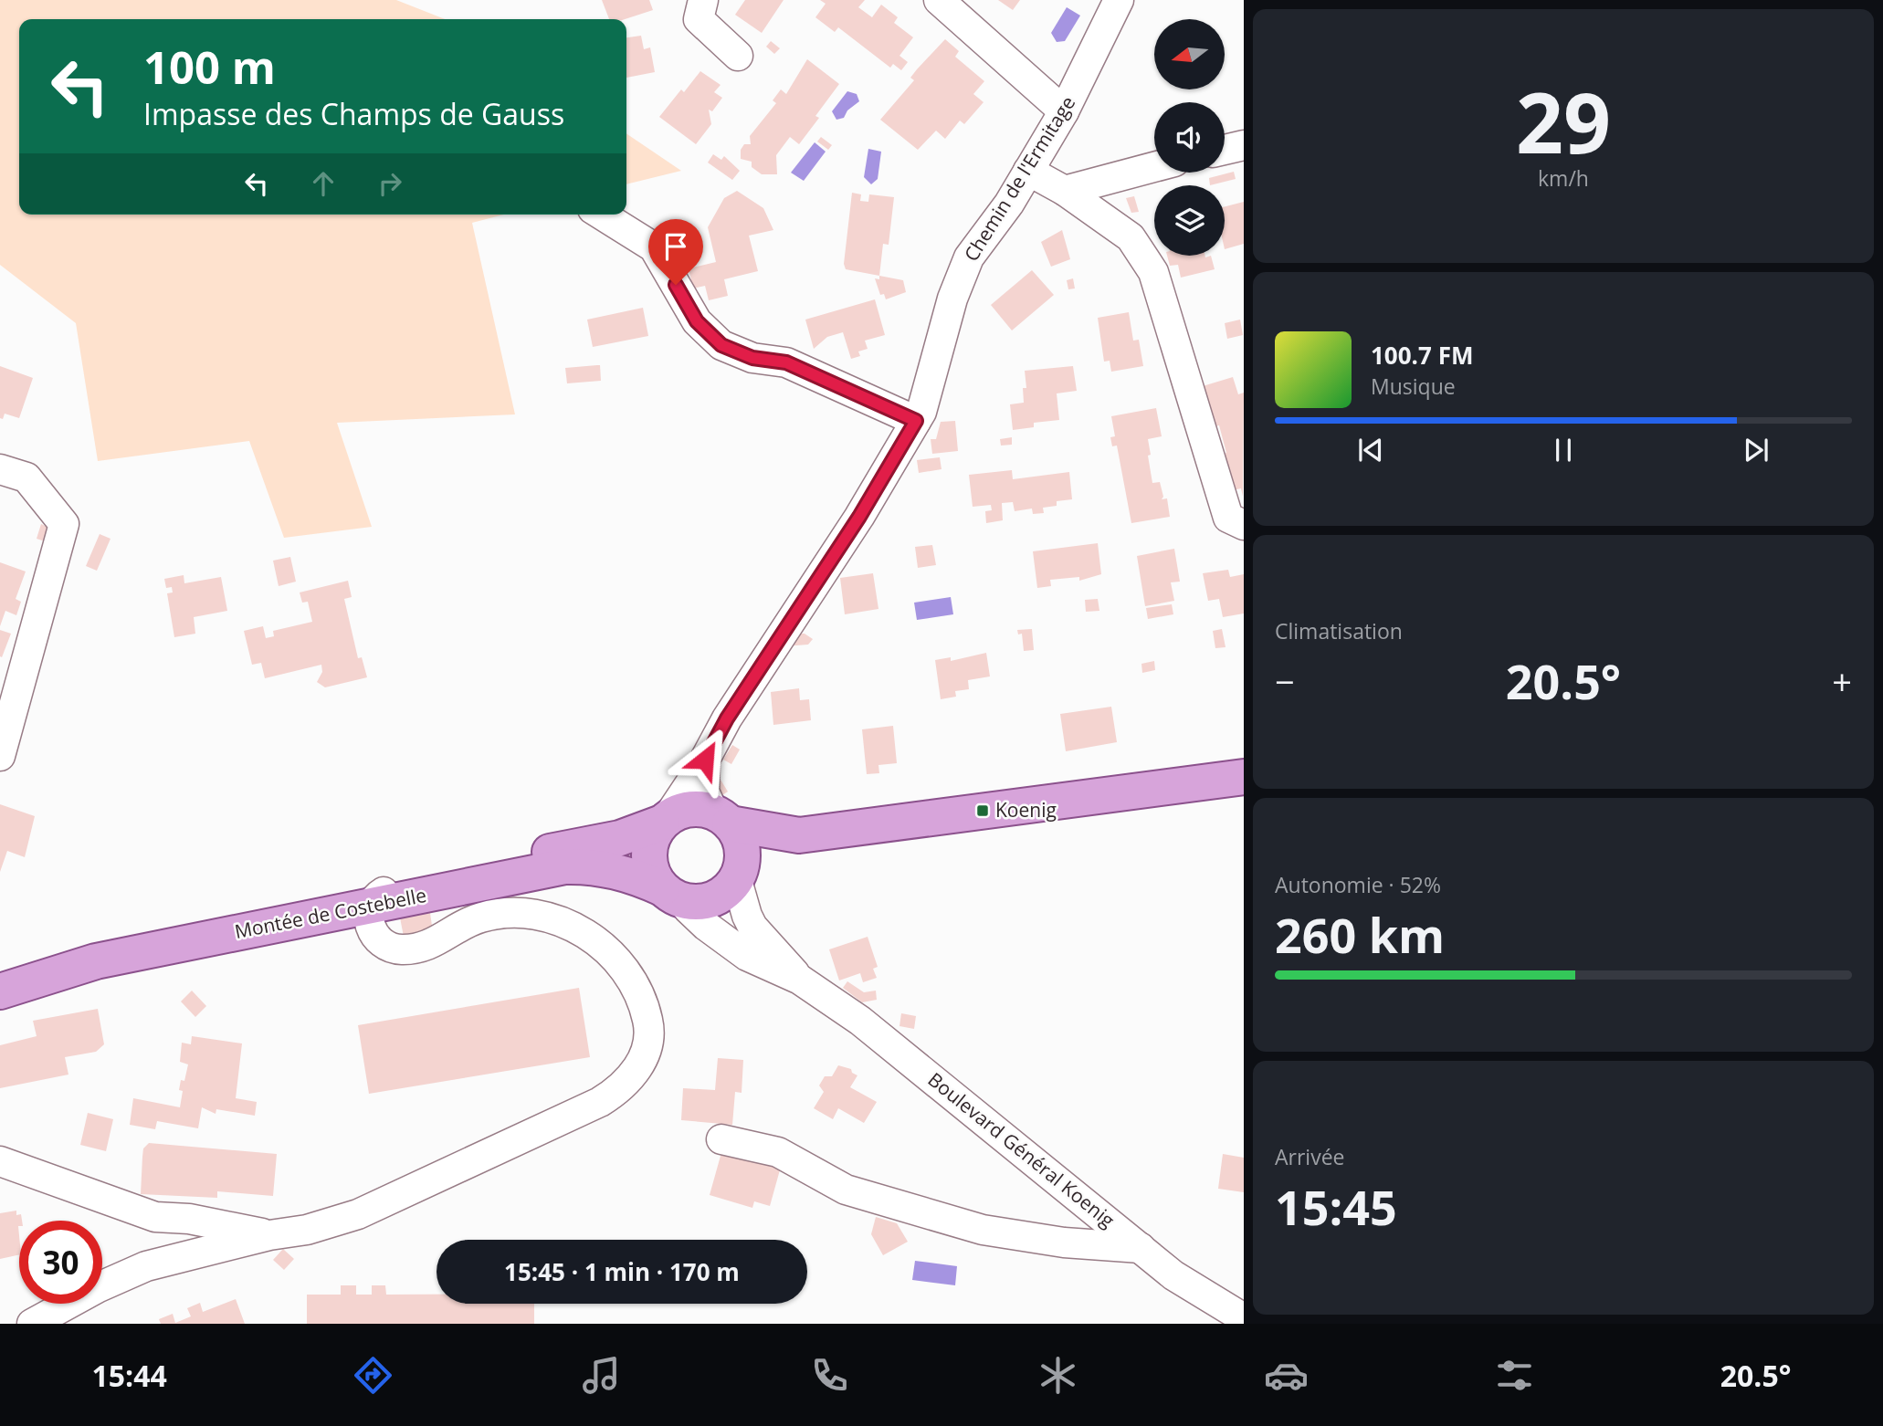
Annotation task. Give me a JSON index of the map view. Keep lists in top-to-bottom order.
{
  "streets": {
    "main road": ["Montée de Costebelle"],
    "street": ["Chemin de l'Ermitage", "Boulevard Général Koenig"]
  },
  "crossings": [
    ["Chemin de l'Ermitage", "Montée de Costebelle"],
    ["Chemin de l'Ermitage", "Boulevard Général Koenig"],
    ["Montée de Costebelle", "Boulevard Général Koenig"]
  ],
  "places": {
    "transit": ["Koenig"]
  },
  "north": "left",
  "page": {
    "tile": [
      ["29", "km/h"],
      "Climatisation",
      ["Autonomie · 52%", "260 km"],
      ["Arrivée", "15:45"]
    ],
    "turn": ["100 m", "Impasse des Champs de Gauss"],
    "song": ["100.7 FM", "Musique"],
    "heat": ["−", "20.5°", "+"],
    "limit": "30",
    "trip": "15:45 · 1 min · 170 m",
    "tabs": ["15:44", "20.5°"]
  }
}
